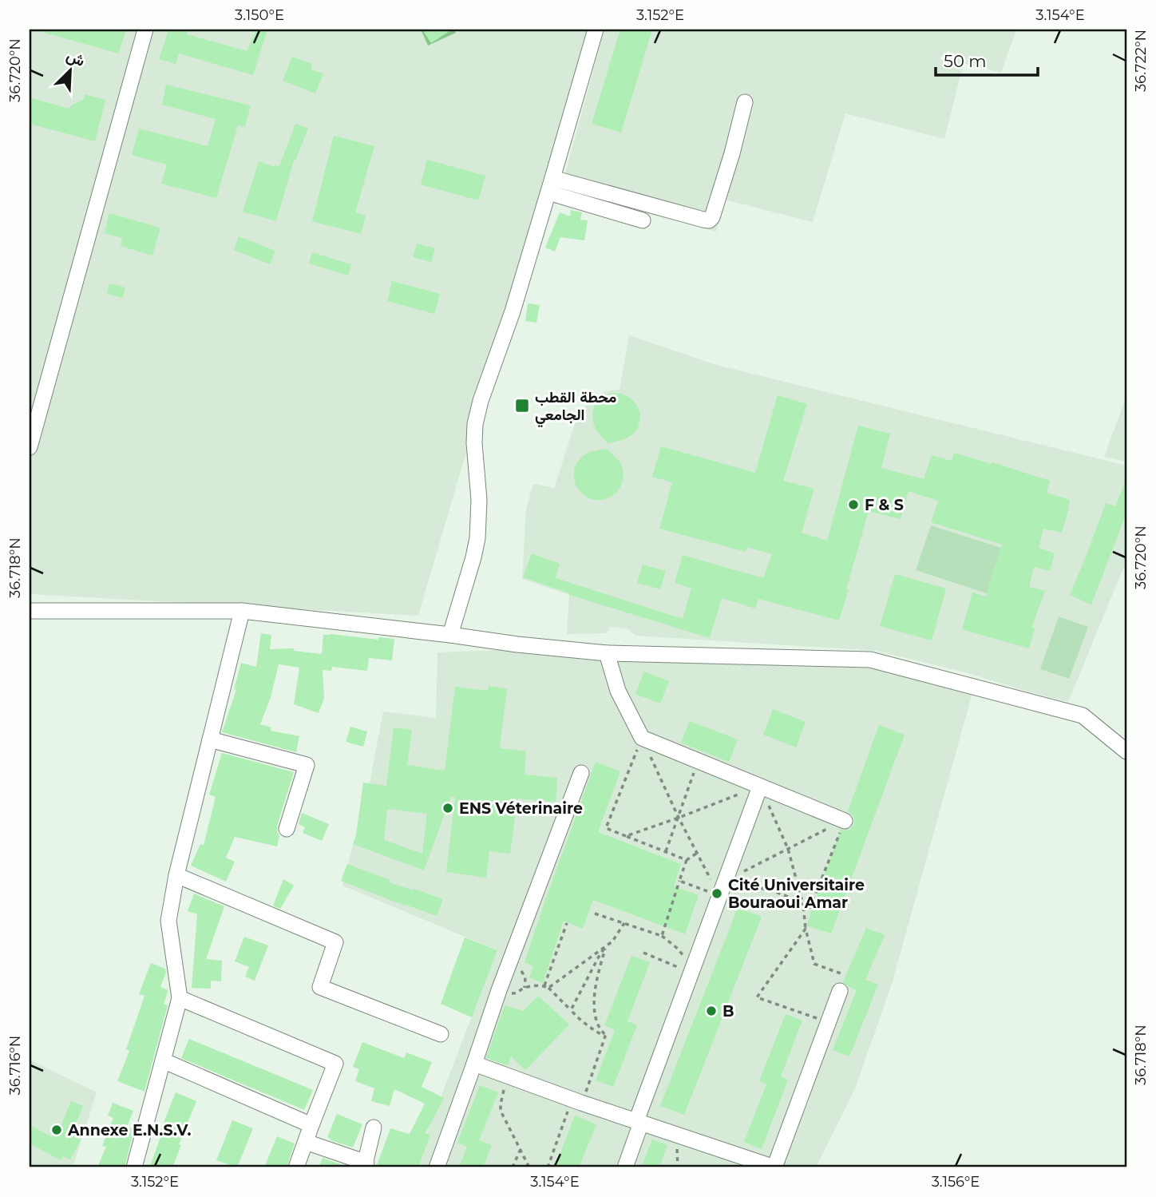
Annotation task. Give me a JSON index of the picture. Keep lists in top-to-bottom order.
{
  "places": {
    "transit": ["محطة القطب الجامعي"],
    "other": [
      "F & S",
      "ENS Véterinaire",
      "Cité Universitaire Bouraoui Amar",
      "B",
      "Annexe E.N.S.V."
    ]
  },
  "scale_bar": "50 m",
  "north": "top right",
  "coordinates": [
    "3.150°E",
    "3.152°E",
    "3.154°E",
    "36.722°N",
    "36.720°N",
    "36.718°N",
    "36.716°N",
    "3.156°E"
  ]
}
